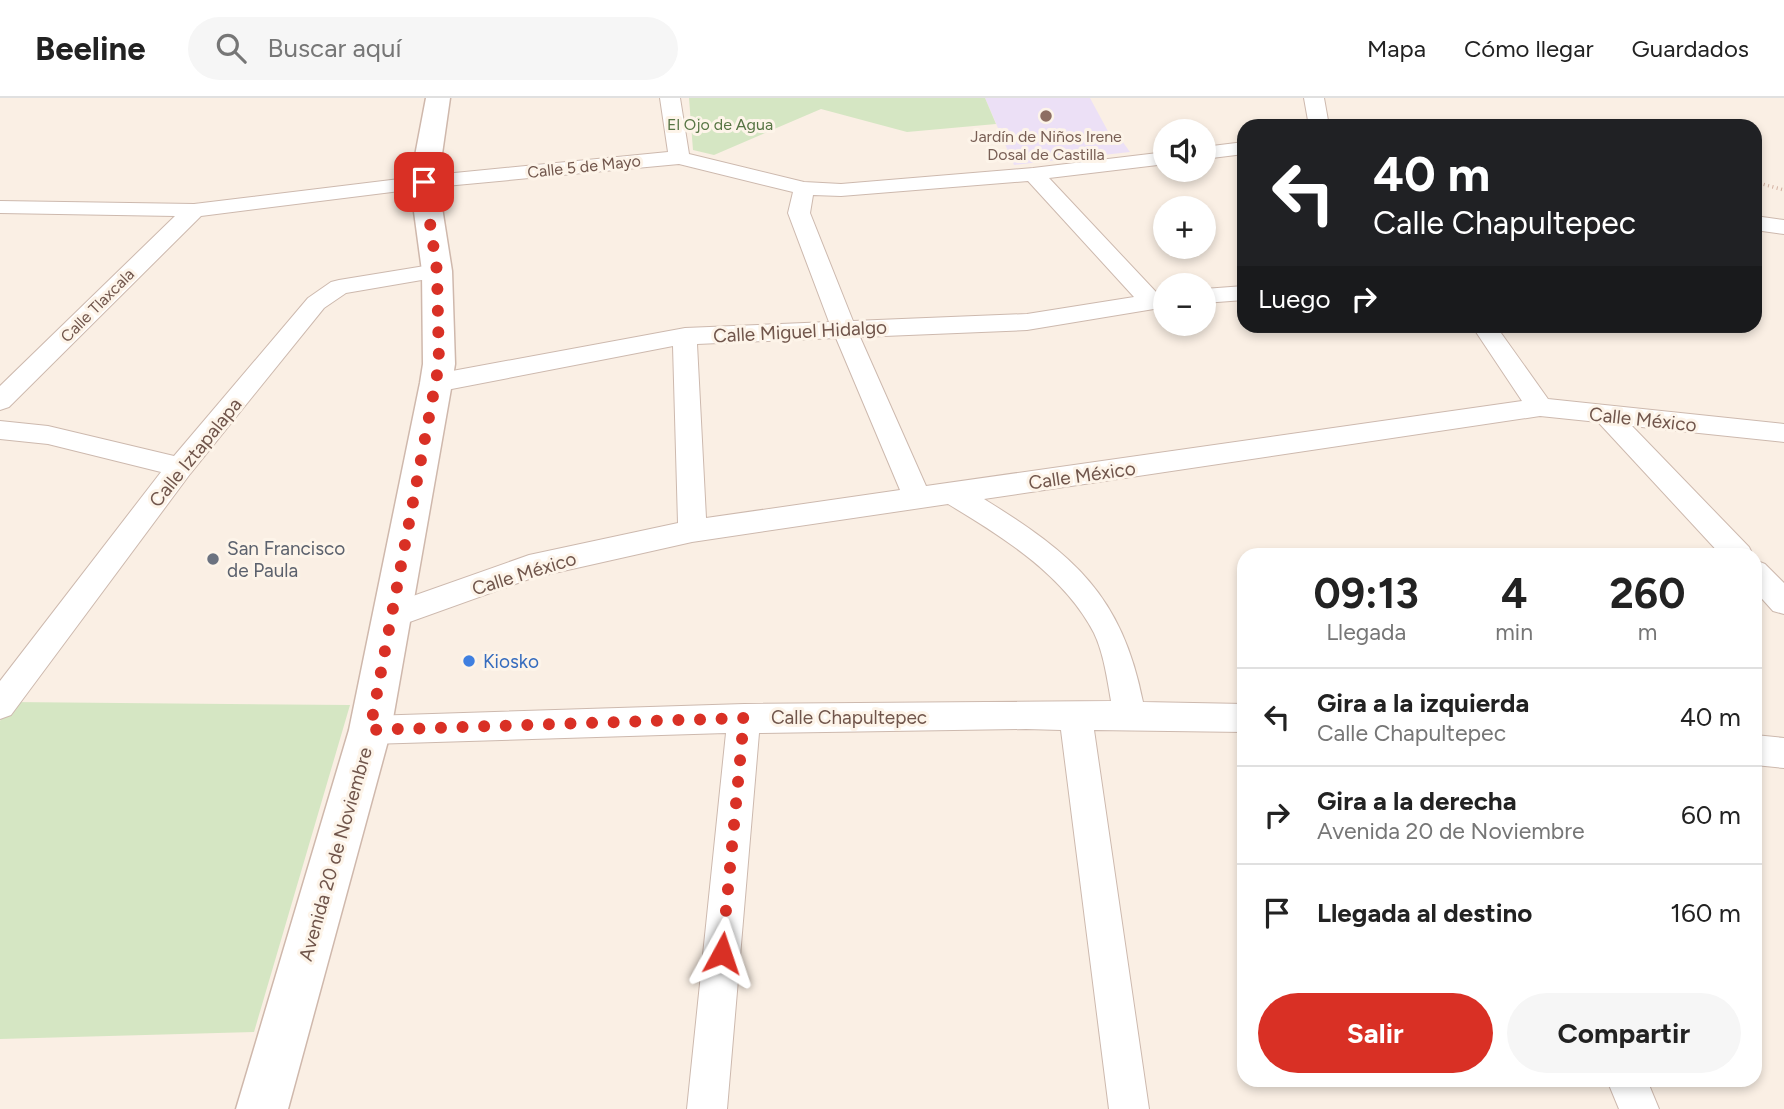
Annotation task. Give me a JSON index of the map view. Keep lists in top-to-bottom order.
{
  "streets": {
    "main road": ["Avenida 20 de Noviembre"],
    "street": [
      "Calle 5 de Mayo",
      "Calle Tlaxcala",
      "Calle Miguel Hidalgo",
      "Calle México",
      "Calle Iztapalapa",
      "Calle Chapultepec"
    ]
  },
  "crossings": [
    ["Calle 5 de Mayo", "Calle Tlaxcala"],
    ["Calle 5 de Mayo", "Avenida 20 de Noviembre"],
    ["Calle Miguel Hidalgo", "Avenida 20 de Noviembre"],
    ["Calle México", "Avenida 20 de Noviembre"],
    ["Calle Iztapalapa", "Avenida 20 de Noviembre"],
    ["Calle Chapultepec", "Avenida 20 de Noviembre"]
  ],
  "parks": ["El Ojo de Agua"],
  "places": ["Jardín de Niños Irene Dosal de Castilla", "San Francisco de Paula", "Kiosko"],
  "page": {
    "header": "Beeline",
    "search": "Buscar aquí",
    "nav": ["Mapa", "Cómo llegar", "Guardados"],
    "map_buttons": ["+", "−"],
    "turn": ["40 m", "Calle Chapultepec"],
    "then": "Luego",
    "eta": [
      "09:13",
      "Llegada",
      "4",
      "min",
      "260",
      "m"
    ],
    "list": [
      {
        "name": "Gira a la izquierda",
        "note": "Calle Chapultepec",
        "value": "40 m"
      },
      {
        "name": "Gira a la derecha",
        "note": "Avenida 20 de Noviembre",
        "value": "60 m"
      },
      {
        "name": "Llegada al destino",
        "value": "160 m"
      }
    ],
    "buttons": ["Salir", "Compartir"]
  }
}
